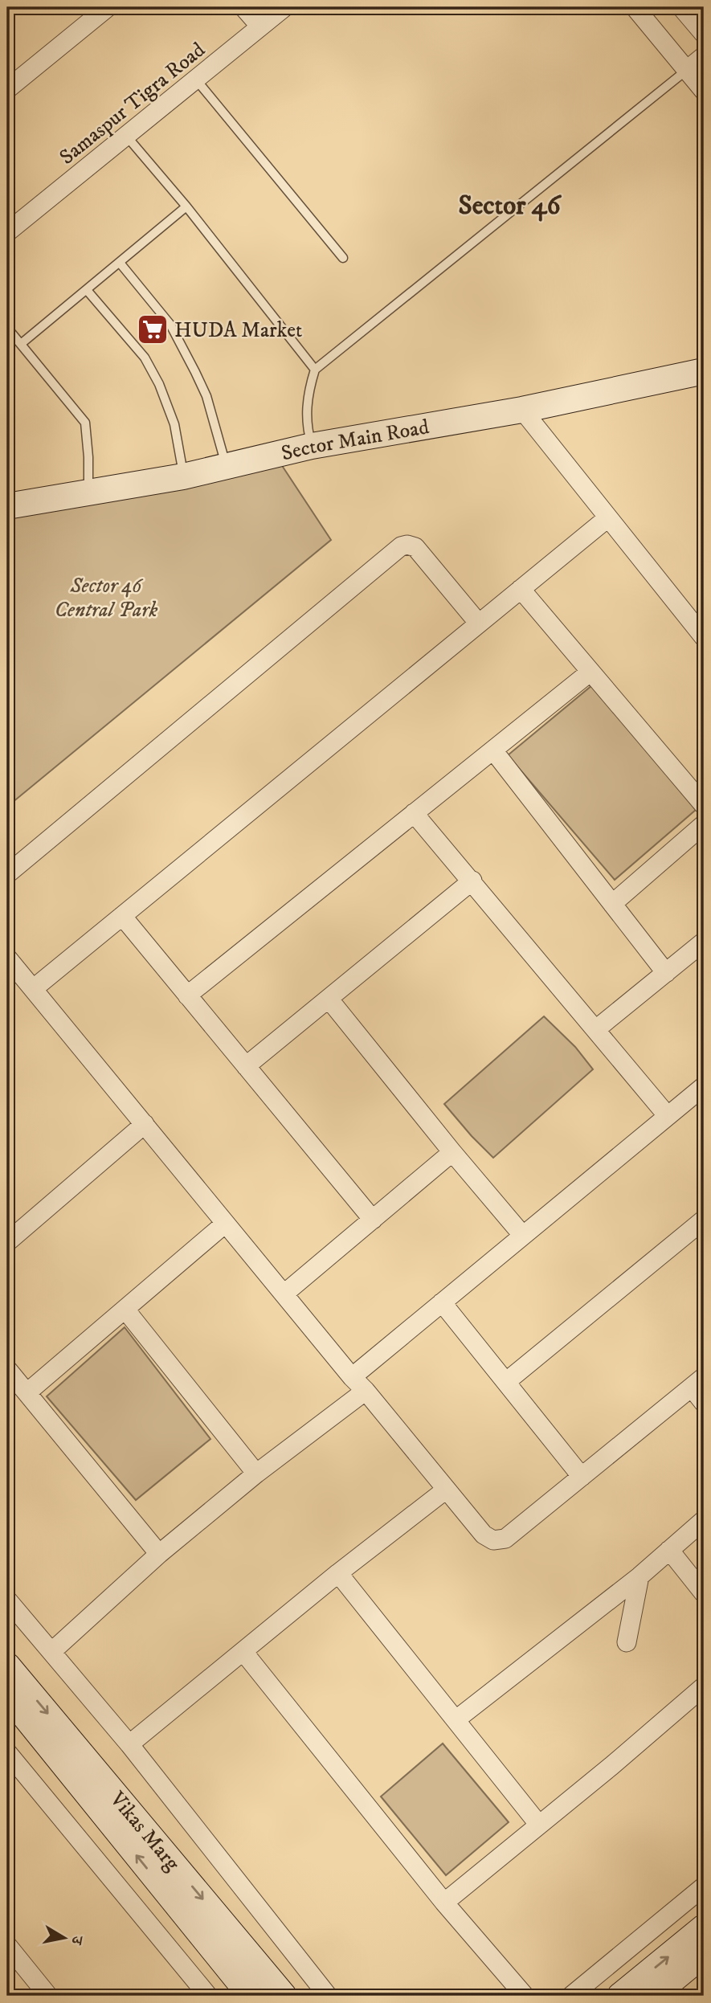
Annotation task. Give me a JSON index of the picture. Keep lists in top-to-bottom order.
{
  "streets": {
    "main road": ["Sector Main Road", "Vikas Marg"],
    "street": ["Samaspur Tigra Road"]
  },
  "districts": ["Sector 46"],
  "parks": ["Sector 46 Central Park"],
  "places": {
    "supermarket": ["HUDA Market"]
  },
  "north": "right"
}
